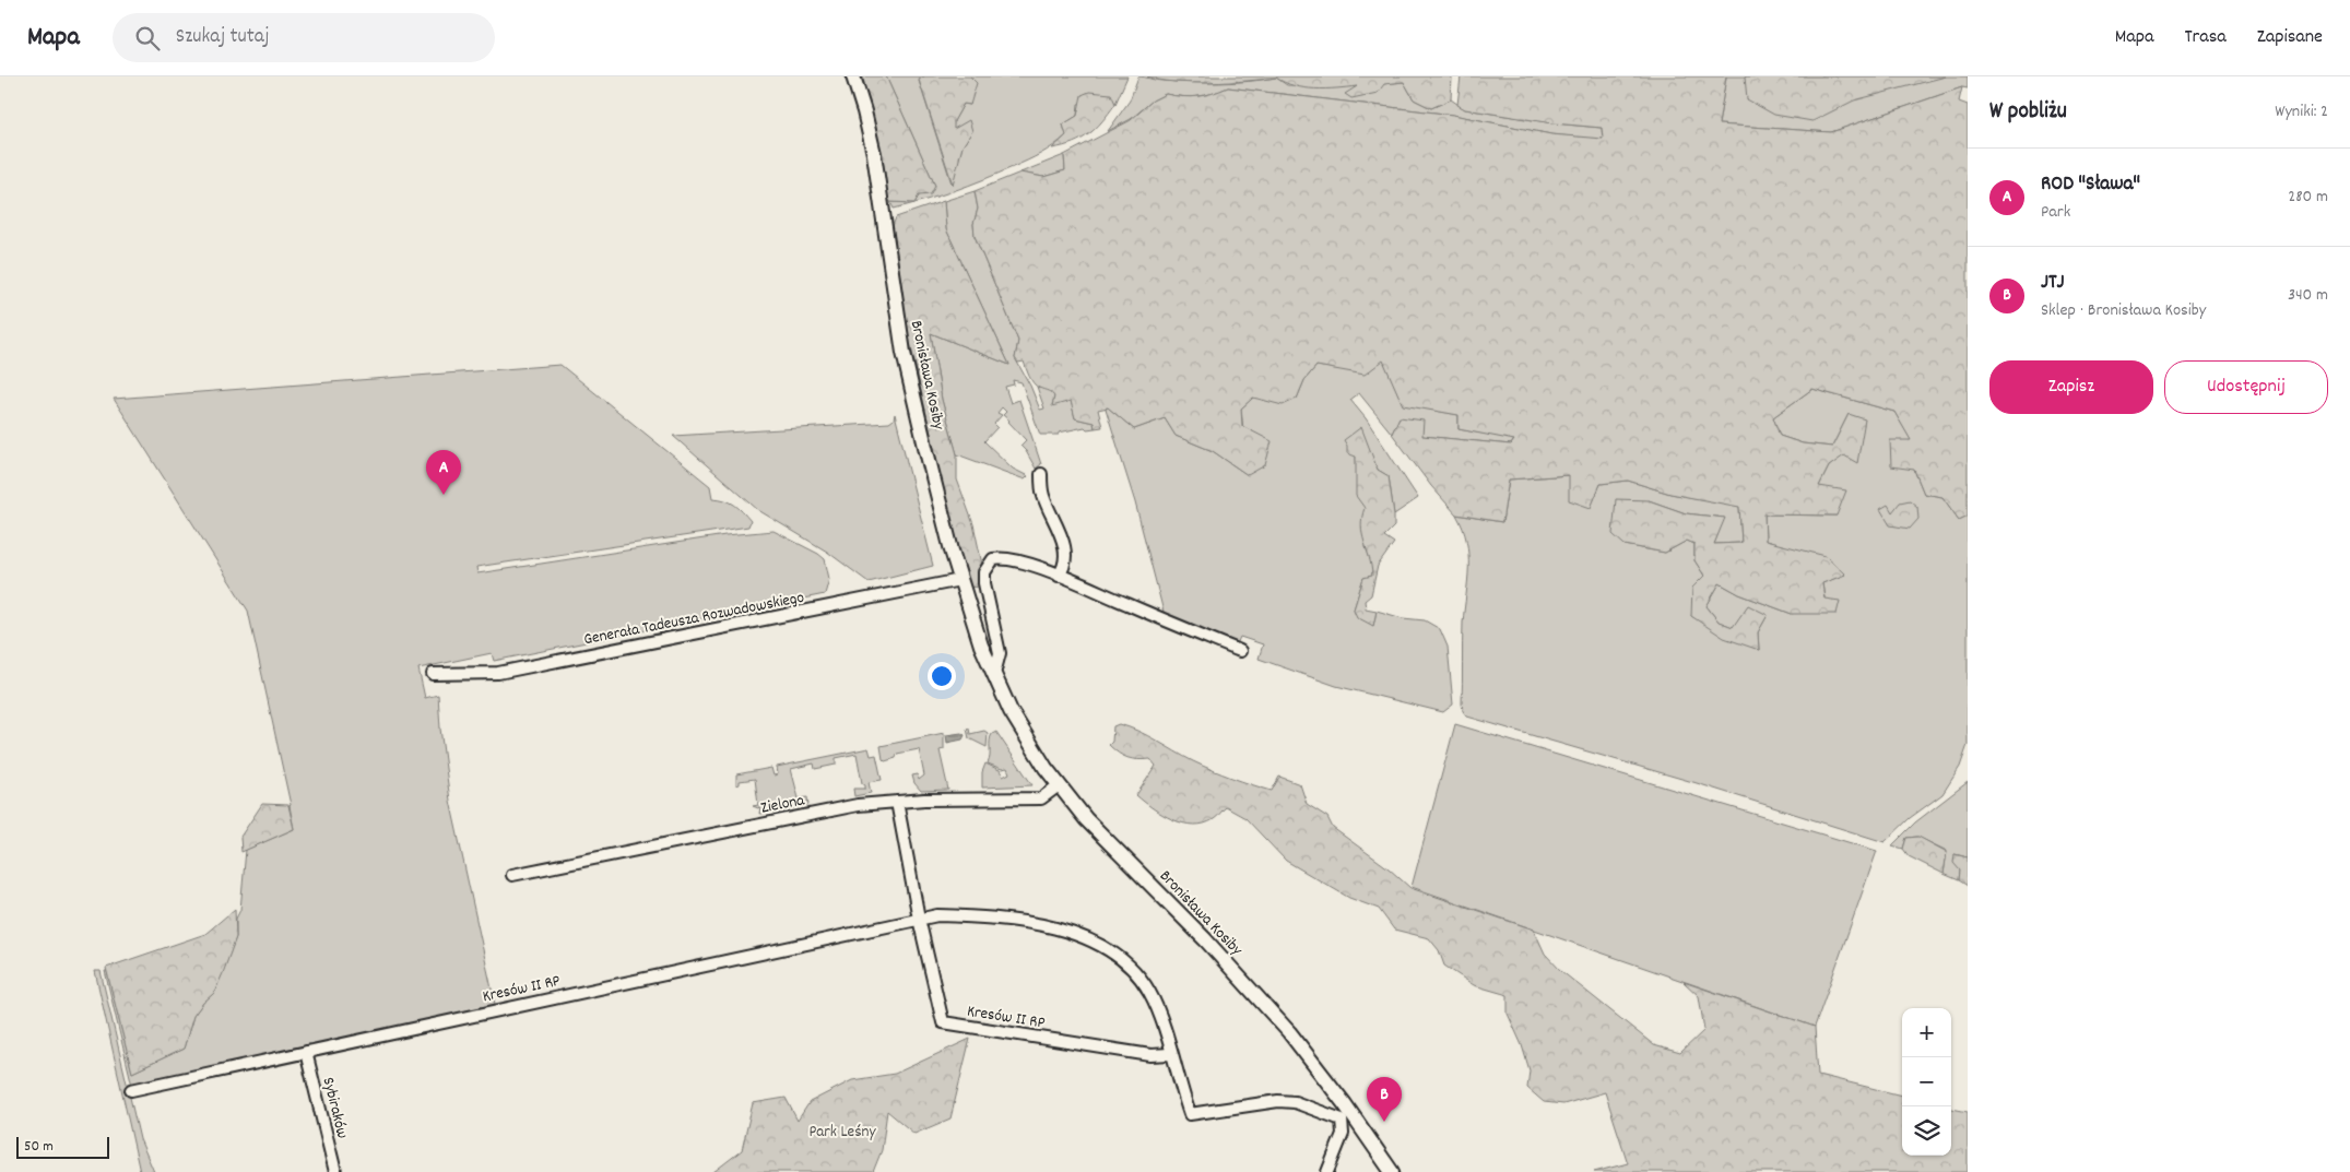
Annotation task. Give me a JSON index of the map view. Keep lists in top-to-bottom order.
{
  "streets": {
    "street": [
      "Bronisława Kosiby",
      "Generała Tadeusza Rozwadowskiego",
      "Zielona",
      "Kresów II RP",
      "Sybiraków"
    ]
  },
  "crossings": [
    ["Bronisława Kosiby", "Generała Tadeusza Rozwadowskiego"],
    ["Bronisława Kosiby", "Zielona"],
    ["Bronisława Kosiby", "Kresów II RP"],
    ["Zielona", "Kresów II RP"],
    ["Kresów II RP", "Sybiraków"]
  ],
  "parks": ["Park Leśny"],
  "scale_bar": "50 m",
  "page": {
    "header": "Mapa",
    "search": "Szukaj tutaj",
    "nav": ["Mapa", "Trasa", "Zapisane"],
    "heading": ["W pobliżu", "Wyniki: 2"],
    "list": [
      {
        "mark": "A",
        "name": "ROD \"Sława\"",
        "note": "Park",
        "value": "280 m"
      },
      {
        "mark": "B",
        "name": "JTJ",
        "note": "Sklep · Bronisława Kosiby",
        "value": "340 m"
      }
    ],
    "buttons": ["Zapisz", "Udostępnij"],
    "pins": ["A", "B"],
    "map_buttons": ["+", "−"],
    "scale": "50 m"
  }
}
